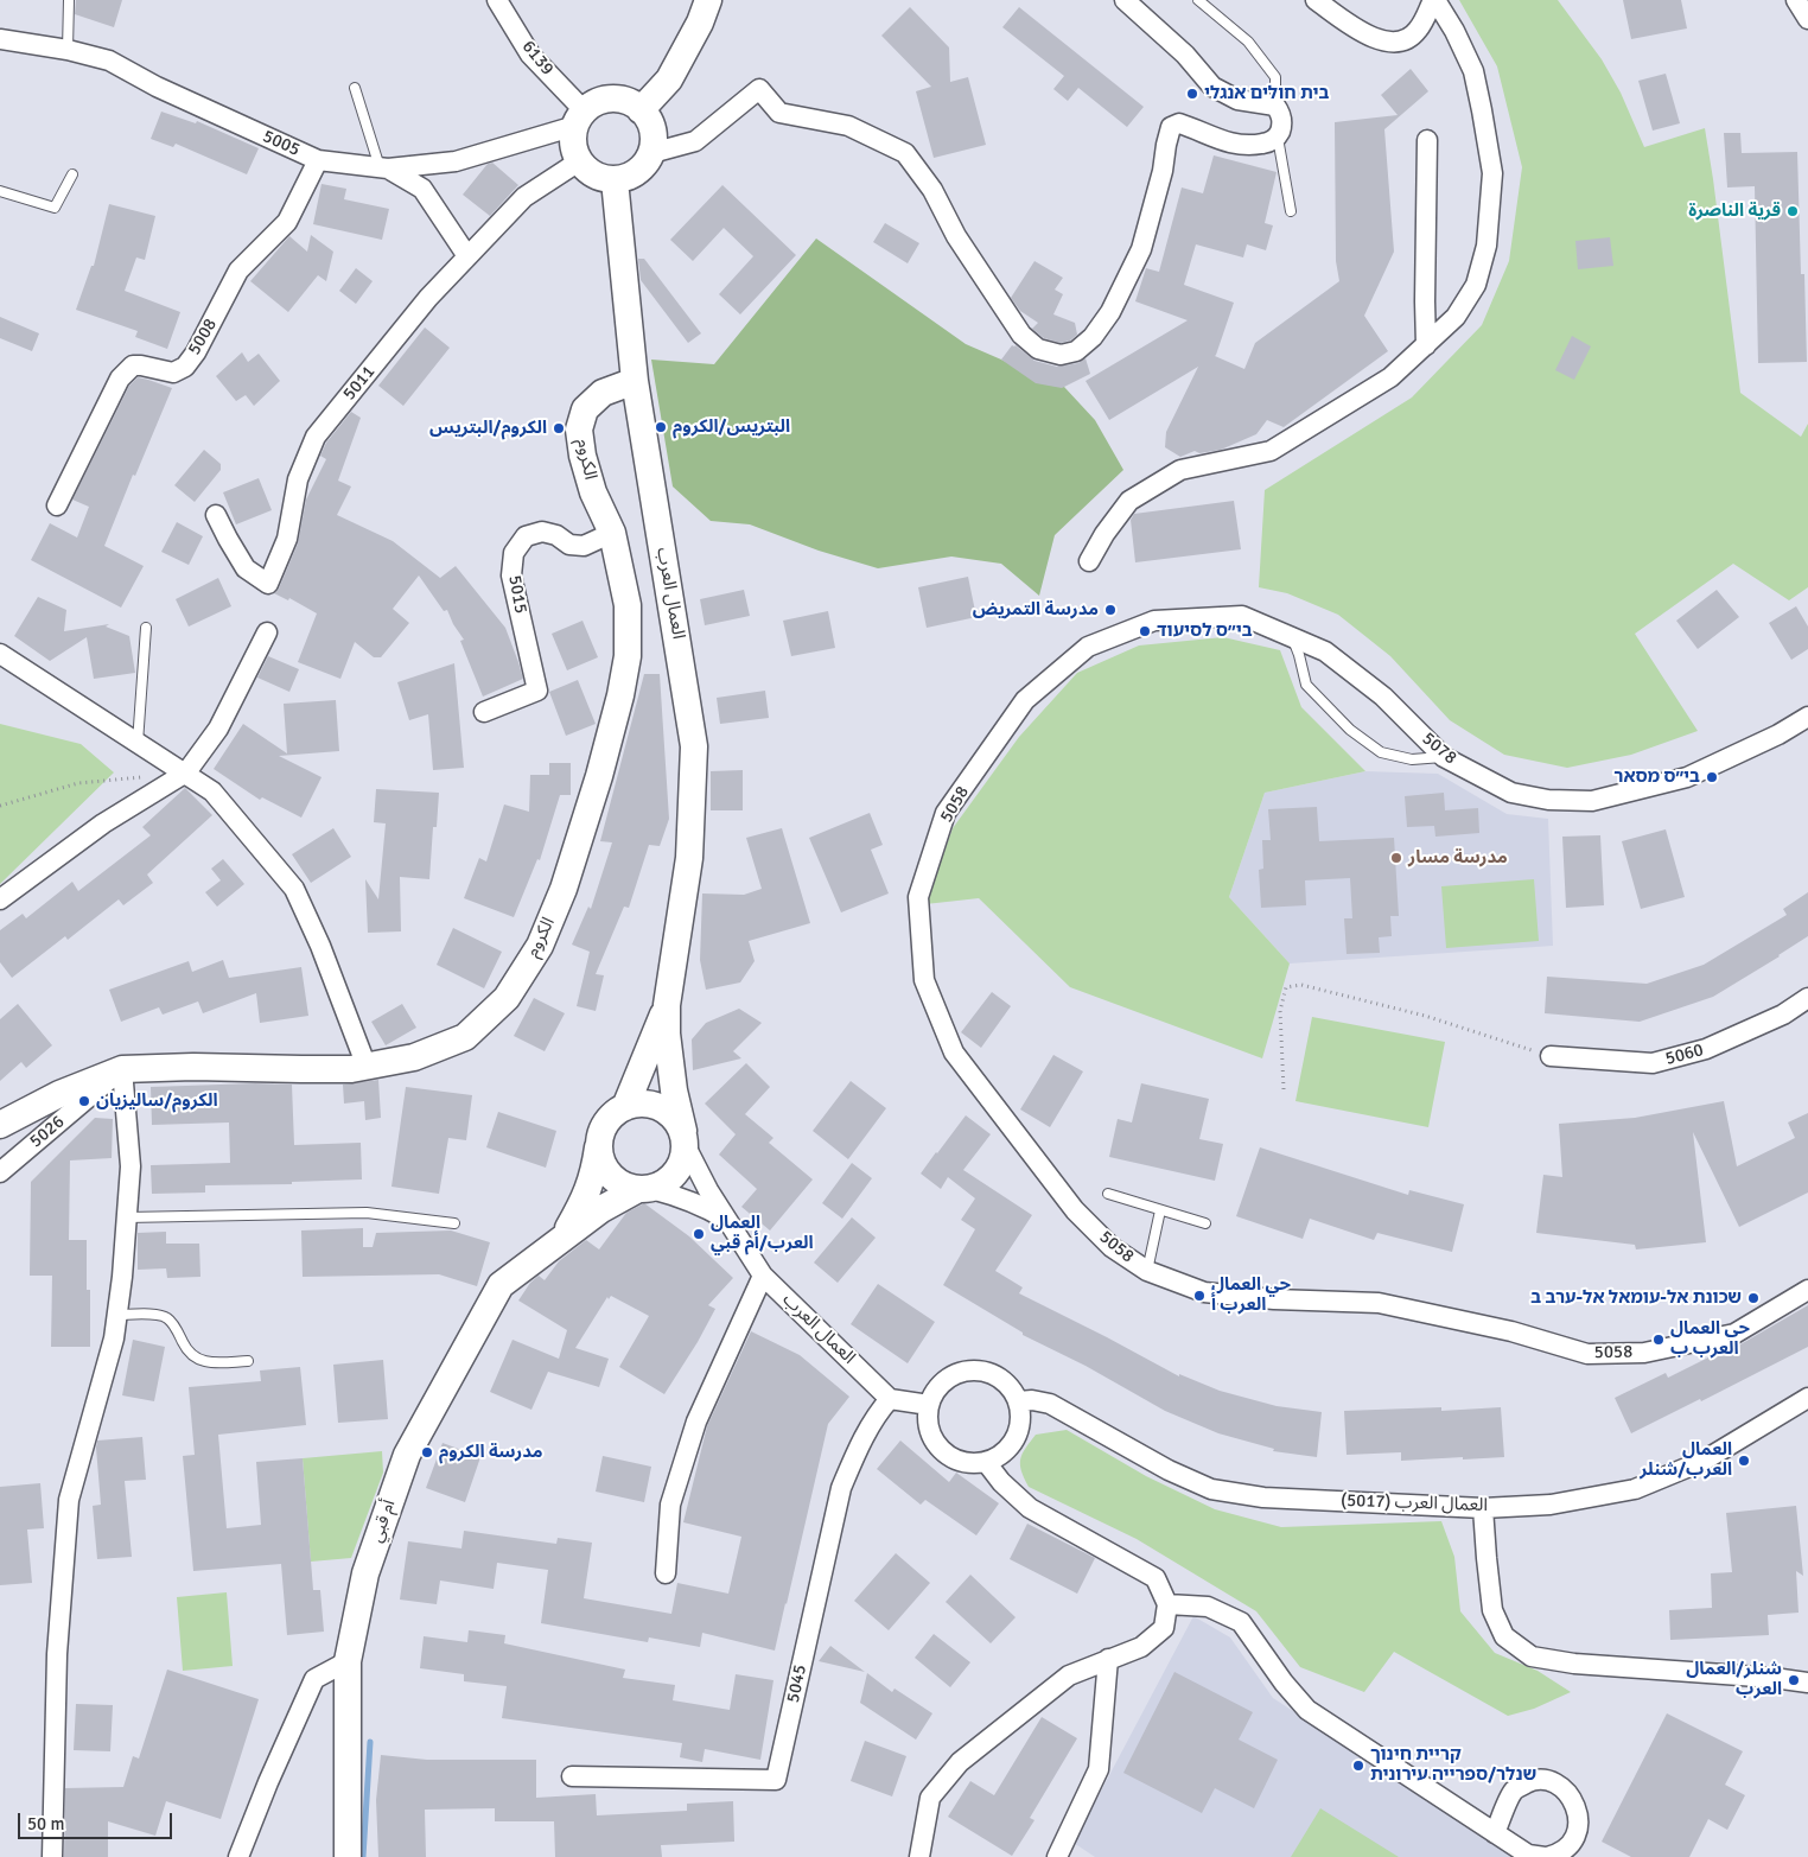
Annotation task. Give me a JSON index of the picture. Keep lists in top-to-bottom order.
{
  "streets": {
    "street": [
      "6139",
      "5005",
      "5008",
      "5011",
      "الكروم",
      "العمال العرب",
      "5015",
      "5078",
      "5058",
      "5060",
      "5026",
      "العمال العرب (5017)",
      "أم قبي",
      "5045"
    ]
  },
  "crossings": [
    ["6139", "5005"],
    ["6139", "5011"],
    ["6139", "العمال العرب"],
    ["5005", "5008"],
    ["5005", "5011"],
    ["5005", "العمال العرب"],
    ["5011", "العمال العرب"],
    ["الكروم", "العمال العرب"],
    ["الكروم", "5015"],
    ["الكروم", "5026"],
    ["العمال العرب", "أم قبي"],
    ["العمال العرب", "5045"],
    ["5078", "5058"]
  ],
  "places": [
    "בית חולים אנגלי",
    "قرية الناصرة",
    "البتريس/الكروم",
    "الكروم/البتريس",
    "مدرسة التمريض",
    "בי״ס לסיעוד",
    "בי״ס מסאר",
    "مدرسة مسار",
    "الكروم/ساليزيان",
    "العمال العرب/أم قبي",
    "حي العمال العرب أ",
    "שכונת אל-עומאל אל-ערב ב",
    "حي العمال العرب ب",
    "مدرسة الكروم",
    "العمال العرب/شنلر",
    "شنلر/العمال العرب",
    "קריית חינוך שנלר/ספרייה עירונית"
  ],
  "scale_bar": "50 m"
}
